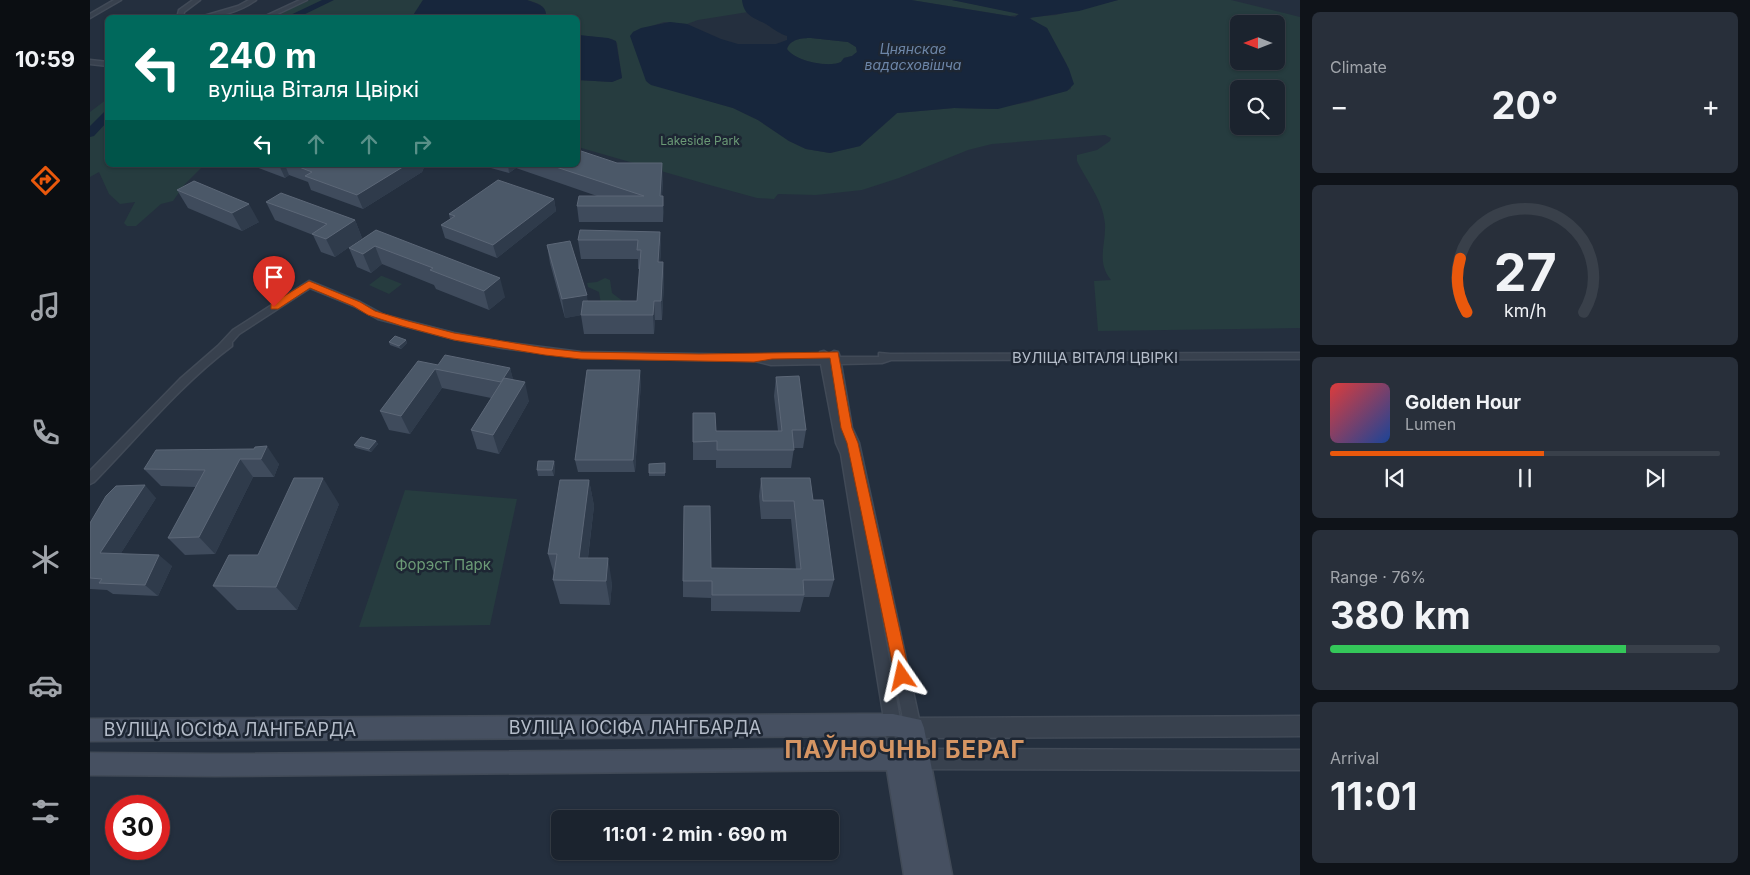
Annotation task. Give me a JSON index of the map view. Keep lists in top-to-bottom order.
{
  "streets": {
    "main road": ["ВУЛІЦА ІОСІФА ЛАНГБАРДА"],
    "street": ["ВУЛІЦА ВІТАЛЯ ЦВІРКІ"]
  },
  "districts": ["ПАЎНОЧНЫ БЕРАГ"],
  "water": ["Цнянскае вадасховішча"],
  "parks": ["Lakeside Park", "Форэст Парк"],
  "north": "left",
  "page": {
    "tabs": "10:59",
    "tile": [
      "Climate",
      ["Range · 76%", "380 km"],
      ["Arrival", "11:01"]
    ],
    "turn": ["240 m", "вуліца Віталя Цвіркі"],
    "heat": ["−", "20°", "+"],
    "song": ["Golden Hour", "Lumen"],
    "limit": "30",
    "trip": "11:01 · 2 min · 690 m",
    "gauge": ["27", "km/h"]
  }
}
